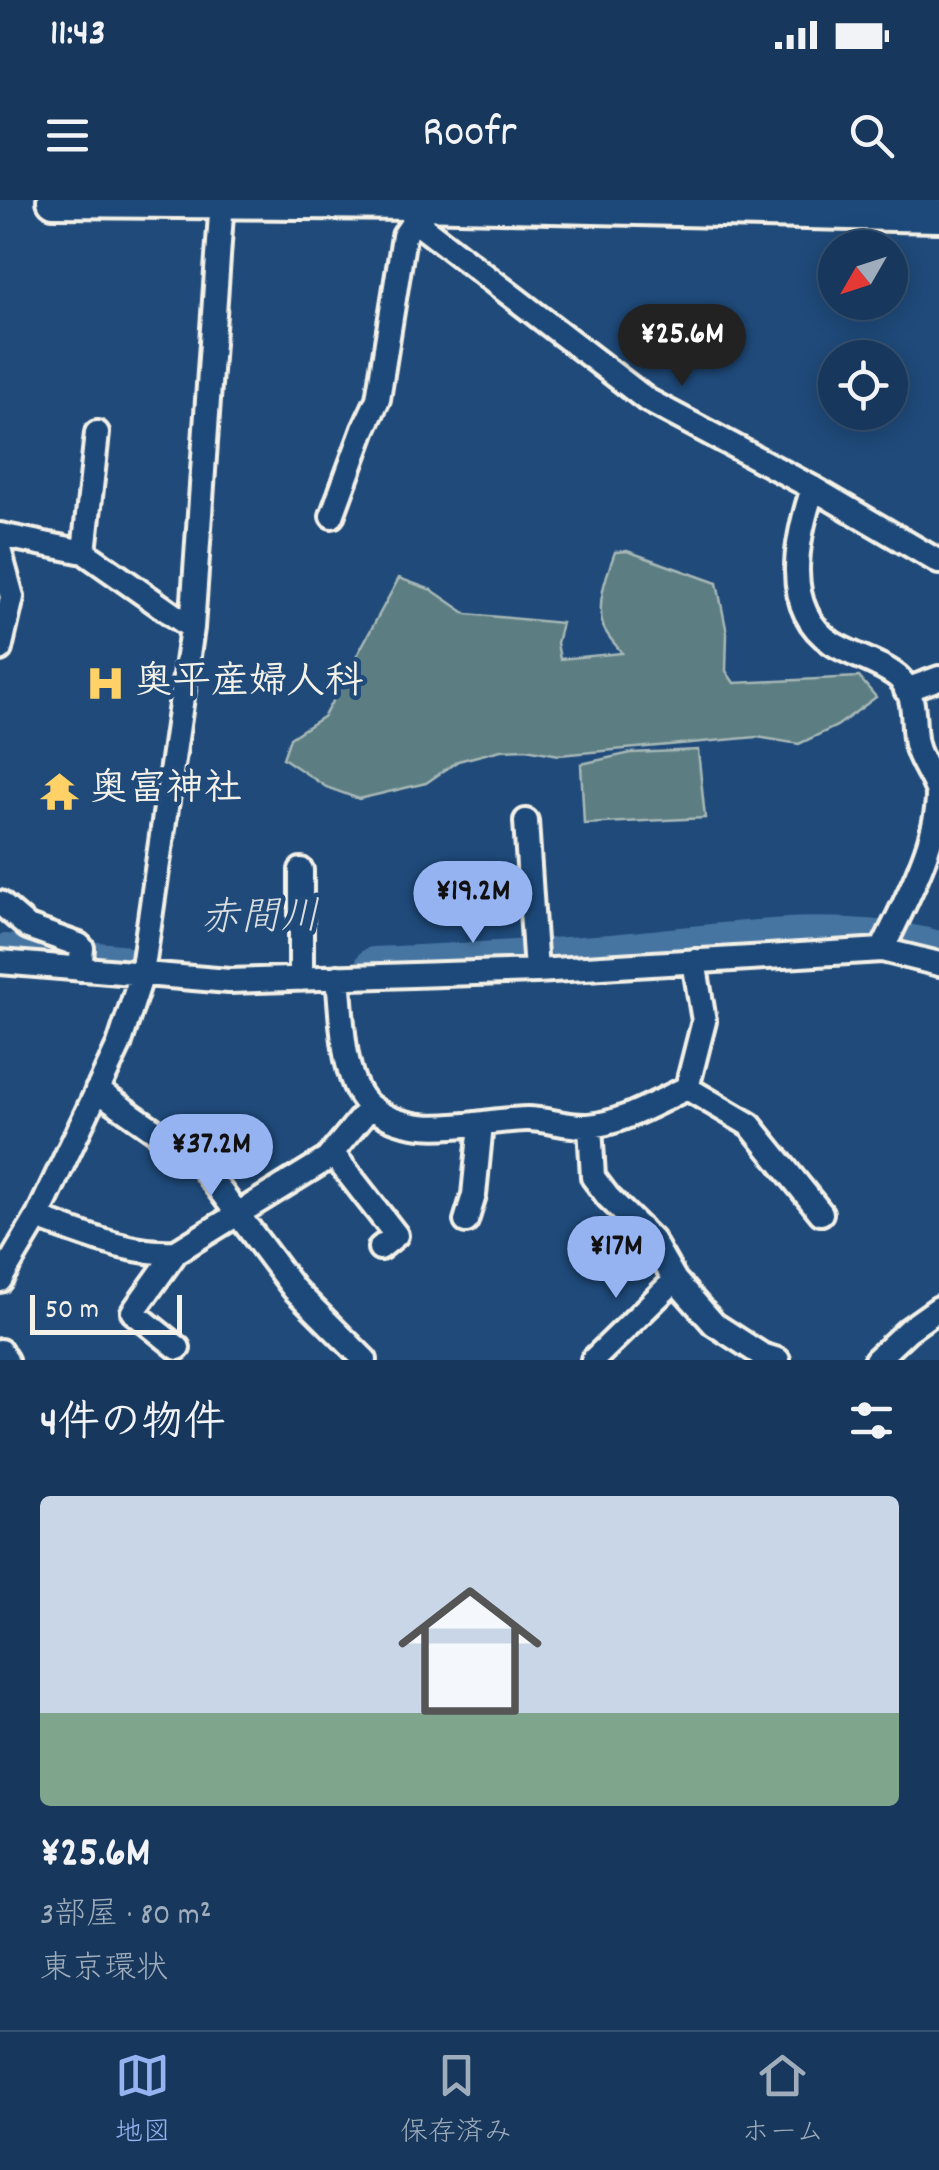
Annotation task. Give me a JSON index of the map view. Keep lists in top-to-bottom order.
{
  "water": ["赤間川"],
  "places": {
    "hospital": ["奥平産婦人科"],
    "temple": ["奥富神社"]
  },
  "scale_bar": "50 m",
  "north": "bottom left",
  "page": {
    "status": "11:43",
    "header": "Roofr",
    "price": [
      "¥25.6M",
      "¥19.2M",
      "¥37.2M",
      "¥17M"
    ],
    "scale": "50 m",
    "heading": "4件の物件",
    "list": [
      {
        "name": "¥25.6M",
        "note": "3部屋 · 80 m² · 東京環状"
      }
    ],
    "tabs": ["地図", "保存済み", "ホーム"]
  }
}
